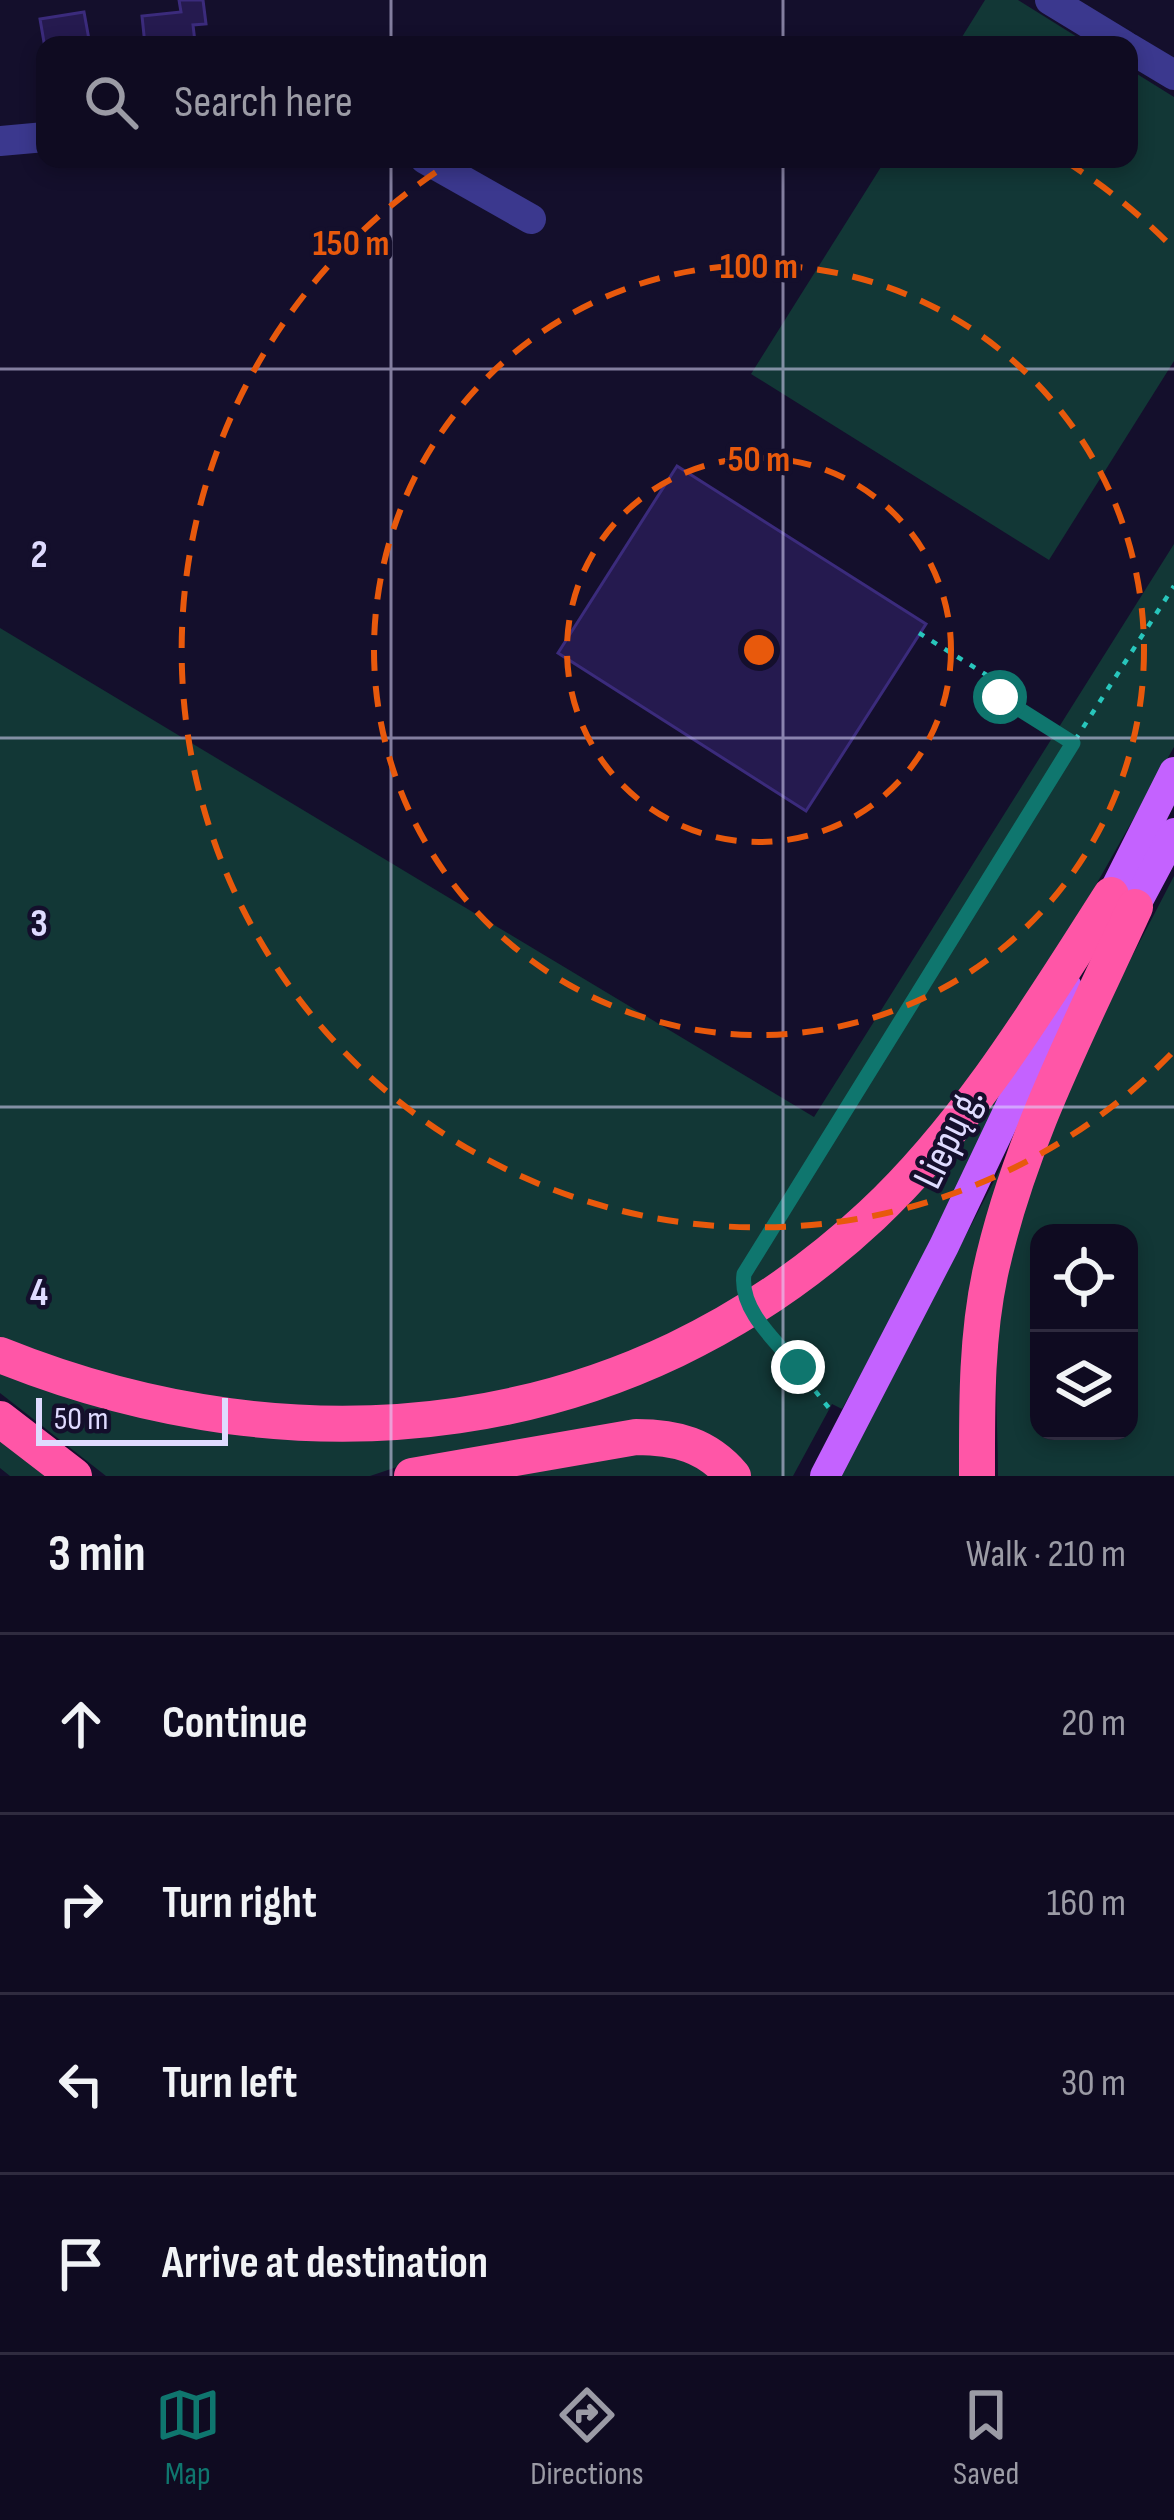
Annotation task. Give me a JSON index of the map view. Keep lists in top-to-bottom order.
{
  "streets": {
    "main road": ["Liepų g."]
  },
  "scale_bar": "50 m",
  "page": {
    "search": "Search here",
    "scale": "50 m",
    "heading": ["3 min", "Walk · 210 m"],
    "list": [
      ["Continue", "20 m"],
      ["Turn right", "160 m"],
      ["Turn left", "30 m"],
      "Arrive at destination"
    ],
    "nav": ["Map", "Directions", "Saved"]
  },
  "grid": {
    "rows": ["2", "3", "4"]
  },
  "rings": ["150 m", "100 m", "50 m"]
}
